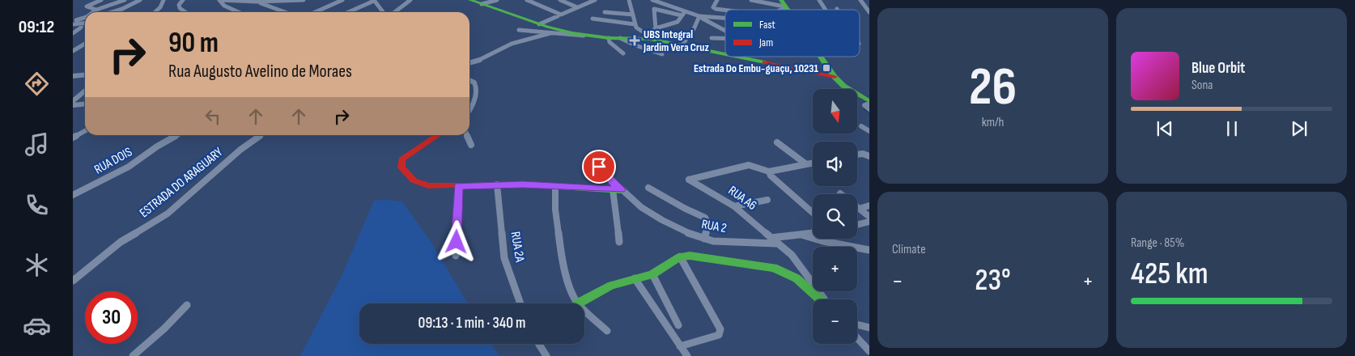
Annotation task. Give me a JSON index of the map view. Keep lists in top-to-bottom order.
{
  "streets": {
    "street": [
      "RUA DOIS",
      "ESTRADA DO ARAGUARY",
      "RUA A6",
      "RUA 2",
      "RUA 2A"
    ]
  },
  "crossings": [
    ["RUA A6", "RUA 2"]
  ],
  "places": {
    "health": ["UBS Integral Jardim Vera Cruz"],
    "transit": ["Estrada Do Embu-guaçu, 10231"]
  },
  "legend": ["Fast", "Jam"],
  "north": "bottom",
  "page": {
    "tabs": "09:12",
    "tile": [
      ["26", "km/h"],
      "Climate",
      ["Range · 85%", "425 km"]
    ],
    "turn": ["90 m", "Rua Augusto Avelino de Moraes"],
    "song": ["Blue Orbit", "Sona"],
    "map_buttons": ["+", "−"],
    "heat": ["−", "23°", "+"],
    "limit": "30",
    "trip": "09:13 · 1 min · 340 m"
  }
}
